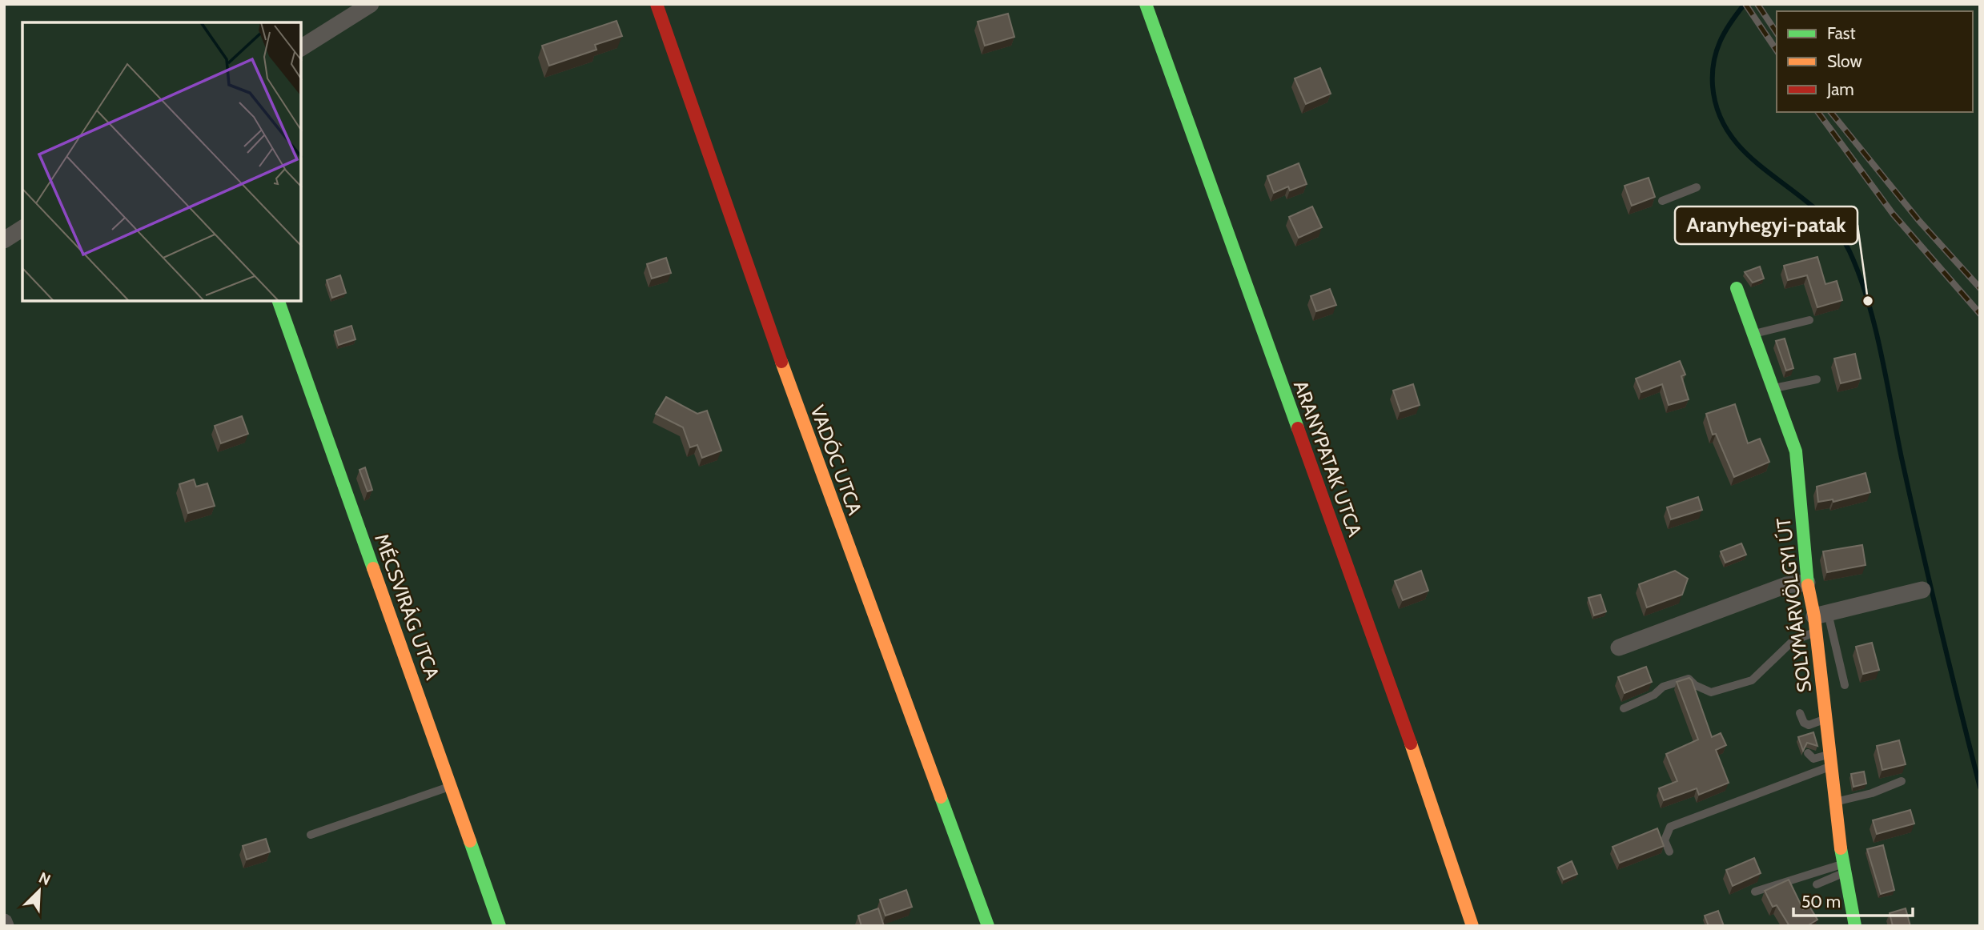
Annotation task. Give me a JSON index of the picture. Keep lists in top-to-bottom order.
{
  "streets": {
    "street": [
      "ARANYPATAK UTCA",
      "VADÓC UTCA",
      "SOLYMÁRVÖLGYI ÚT",
      "MÉCSVIRÁG UTCA"
    ]
  },
  "places": ["Aranyhegyi-patak"],
  "legend": ["Fast", "Slow", "Jam"],
  "scale_bar": "50 m",
  "north": "top right"
}
